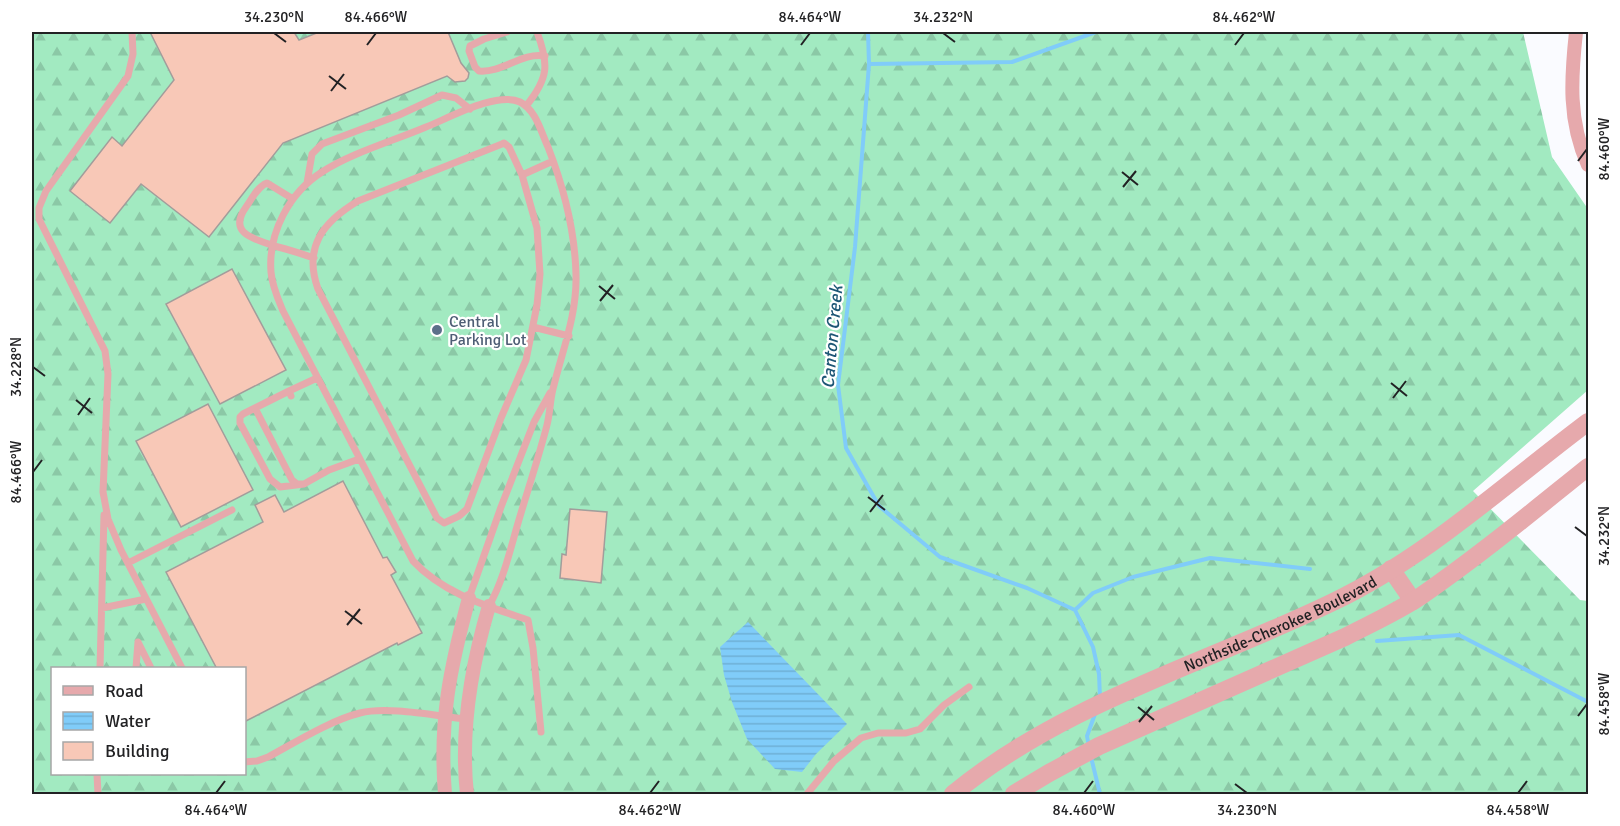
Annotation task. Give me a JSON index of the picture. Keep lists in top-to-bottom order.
{
  "streets": {
    "street": ["Northside-Cherokee Boulevard"]
  },
  "water": ["Canton Creek"],
  "places": ["Central Parking Lot"],
  "legend": ["Road", "Water", "Building"],
  "coordinates": [
    "34.230°N",
    "84.466°W",
    "84.464°W",
    "34.232°N",
    "84.462°W",
    "84.460°W",
    "34.228°N",
    "84.458°W"
  ]
}
